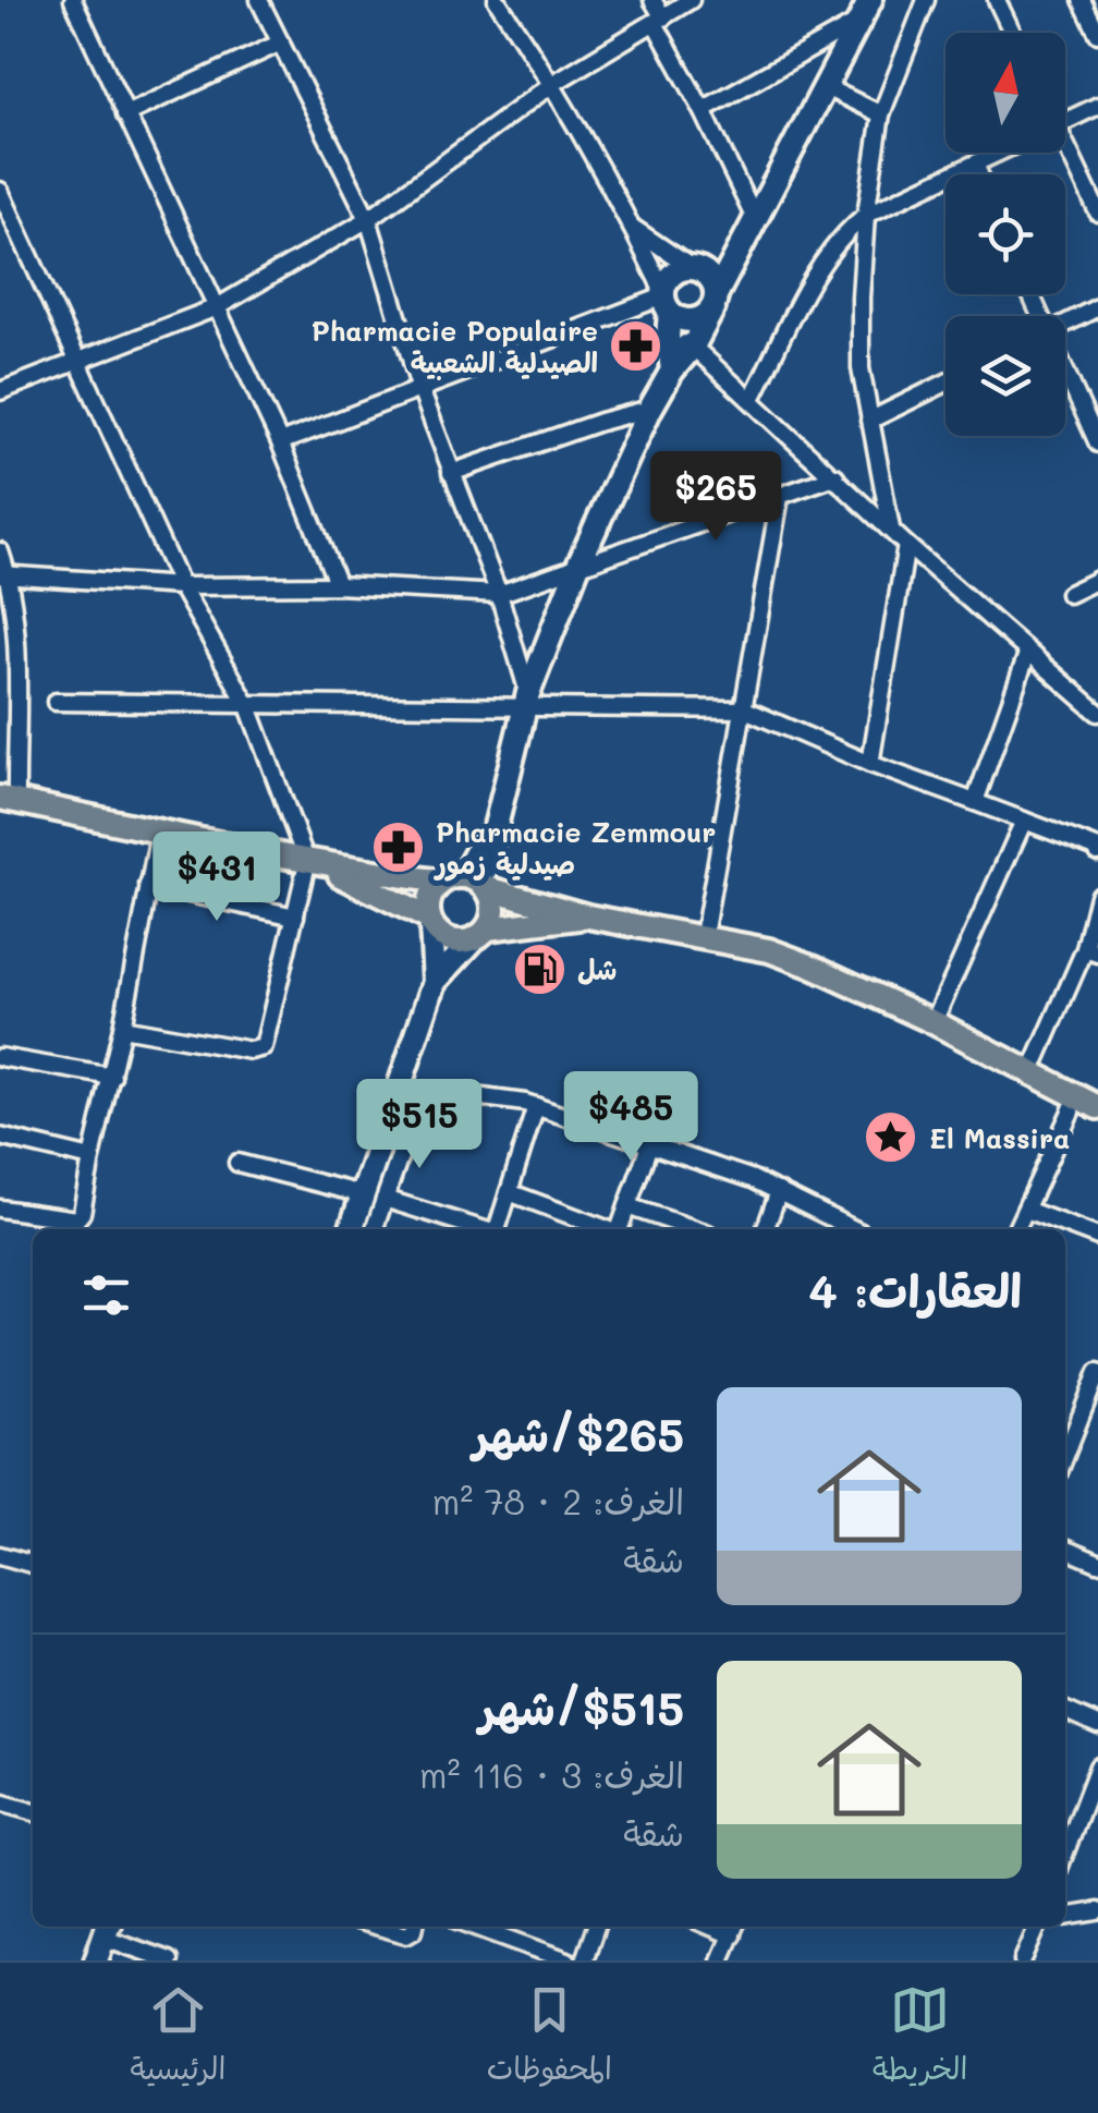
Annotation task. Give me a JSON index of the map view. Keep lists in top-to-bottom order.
{
  "places": {
    "pharmacy": ["Pharmacie Populaire الصيدلية الشعبية", "Pharmacie Zemmour صيدلية زمور"],
    "fuel station": ["شل"],
    "place": ["El Massira"]
  },
  "north": "top",
  "page": {
    "price": [
      "$265",
      "$431",
      "$485",
      "$515"
    ],
    "heading": "العقارات: 4",
    "list": [
      {
        "name": "$265/شهر",
        "note": "الغرف: 2 · 78 m² · شقة"
      },
      {
        "name": "$515/شهر",
        "note": "الغرف: 3 · 116 m² · شقة"
      }
    ],
    "tabs": ["الخريطة", "المحفوظات", "الرئيسية"]
  }
}
